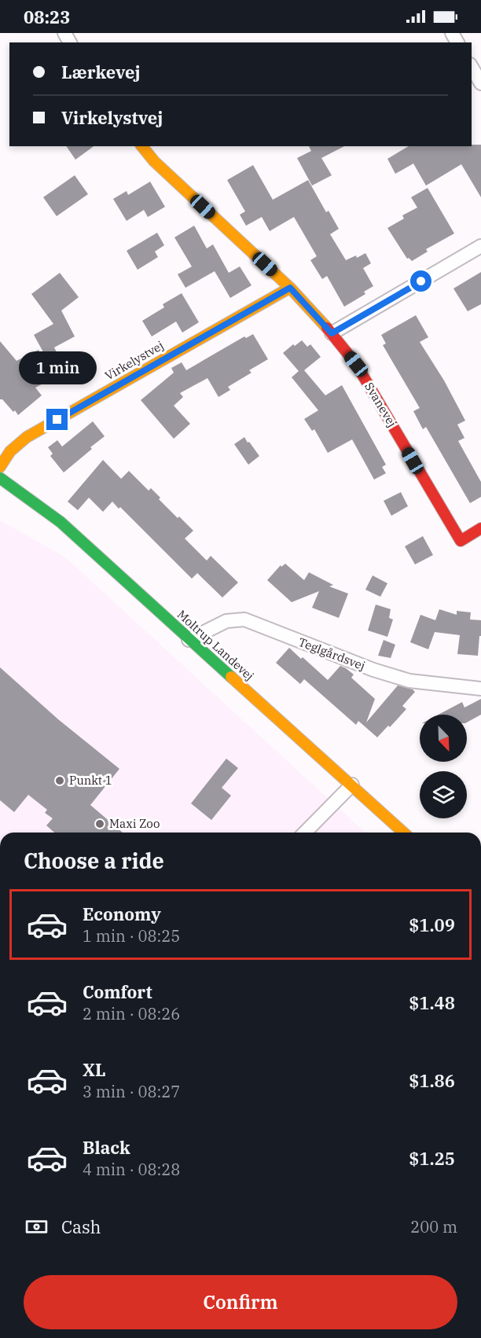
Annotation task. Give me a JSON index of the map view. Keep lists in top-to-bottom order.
{
  "streets": {
    "street": [
      "Virkelystvej",
      "Svanevej",
      "Moltrup Landevej",
      "Teglgårdsvej"
    ]
  },
  "crossings": [
    ["Virkelystvej", "Svanevej"],
    ["Moltrup Landevej", "Teglgårdsvej"]
  ],
  "places": ["Punkt 1", "Maxi Zoo"],
  "north": "bottom right",
  "page": {
    "status": "08:23",
    "banner": ["Lærkevej", "Virkelystvej"],
    "bubble": "1 min",
    "heading": "Choose a ride",
    "list": [
      {
        "name": "Economy",
        "note": "1 min · 08:25",
        "value": "$1.09"
      },
      {
        "name": "Comfort",
        "note": "2 min · 08:26",
        "value": "$1.48"
      },
      {
        "name": "XL",
        "note": "3 min · 08:27",
        "value": "$1.86"
      },
      {
        "name": "Black",
        "note": "4 min · 08:28",
        "value": "$1.25"
      }
    ],
    "pay": ["Cash", "200 m"],
    "buttons": "Confirm"
  }
}
